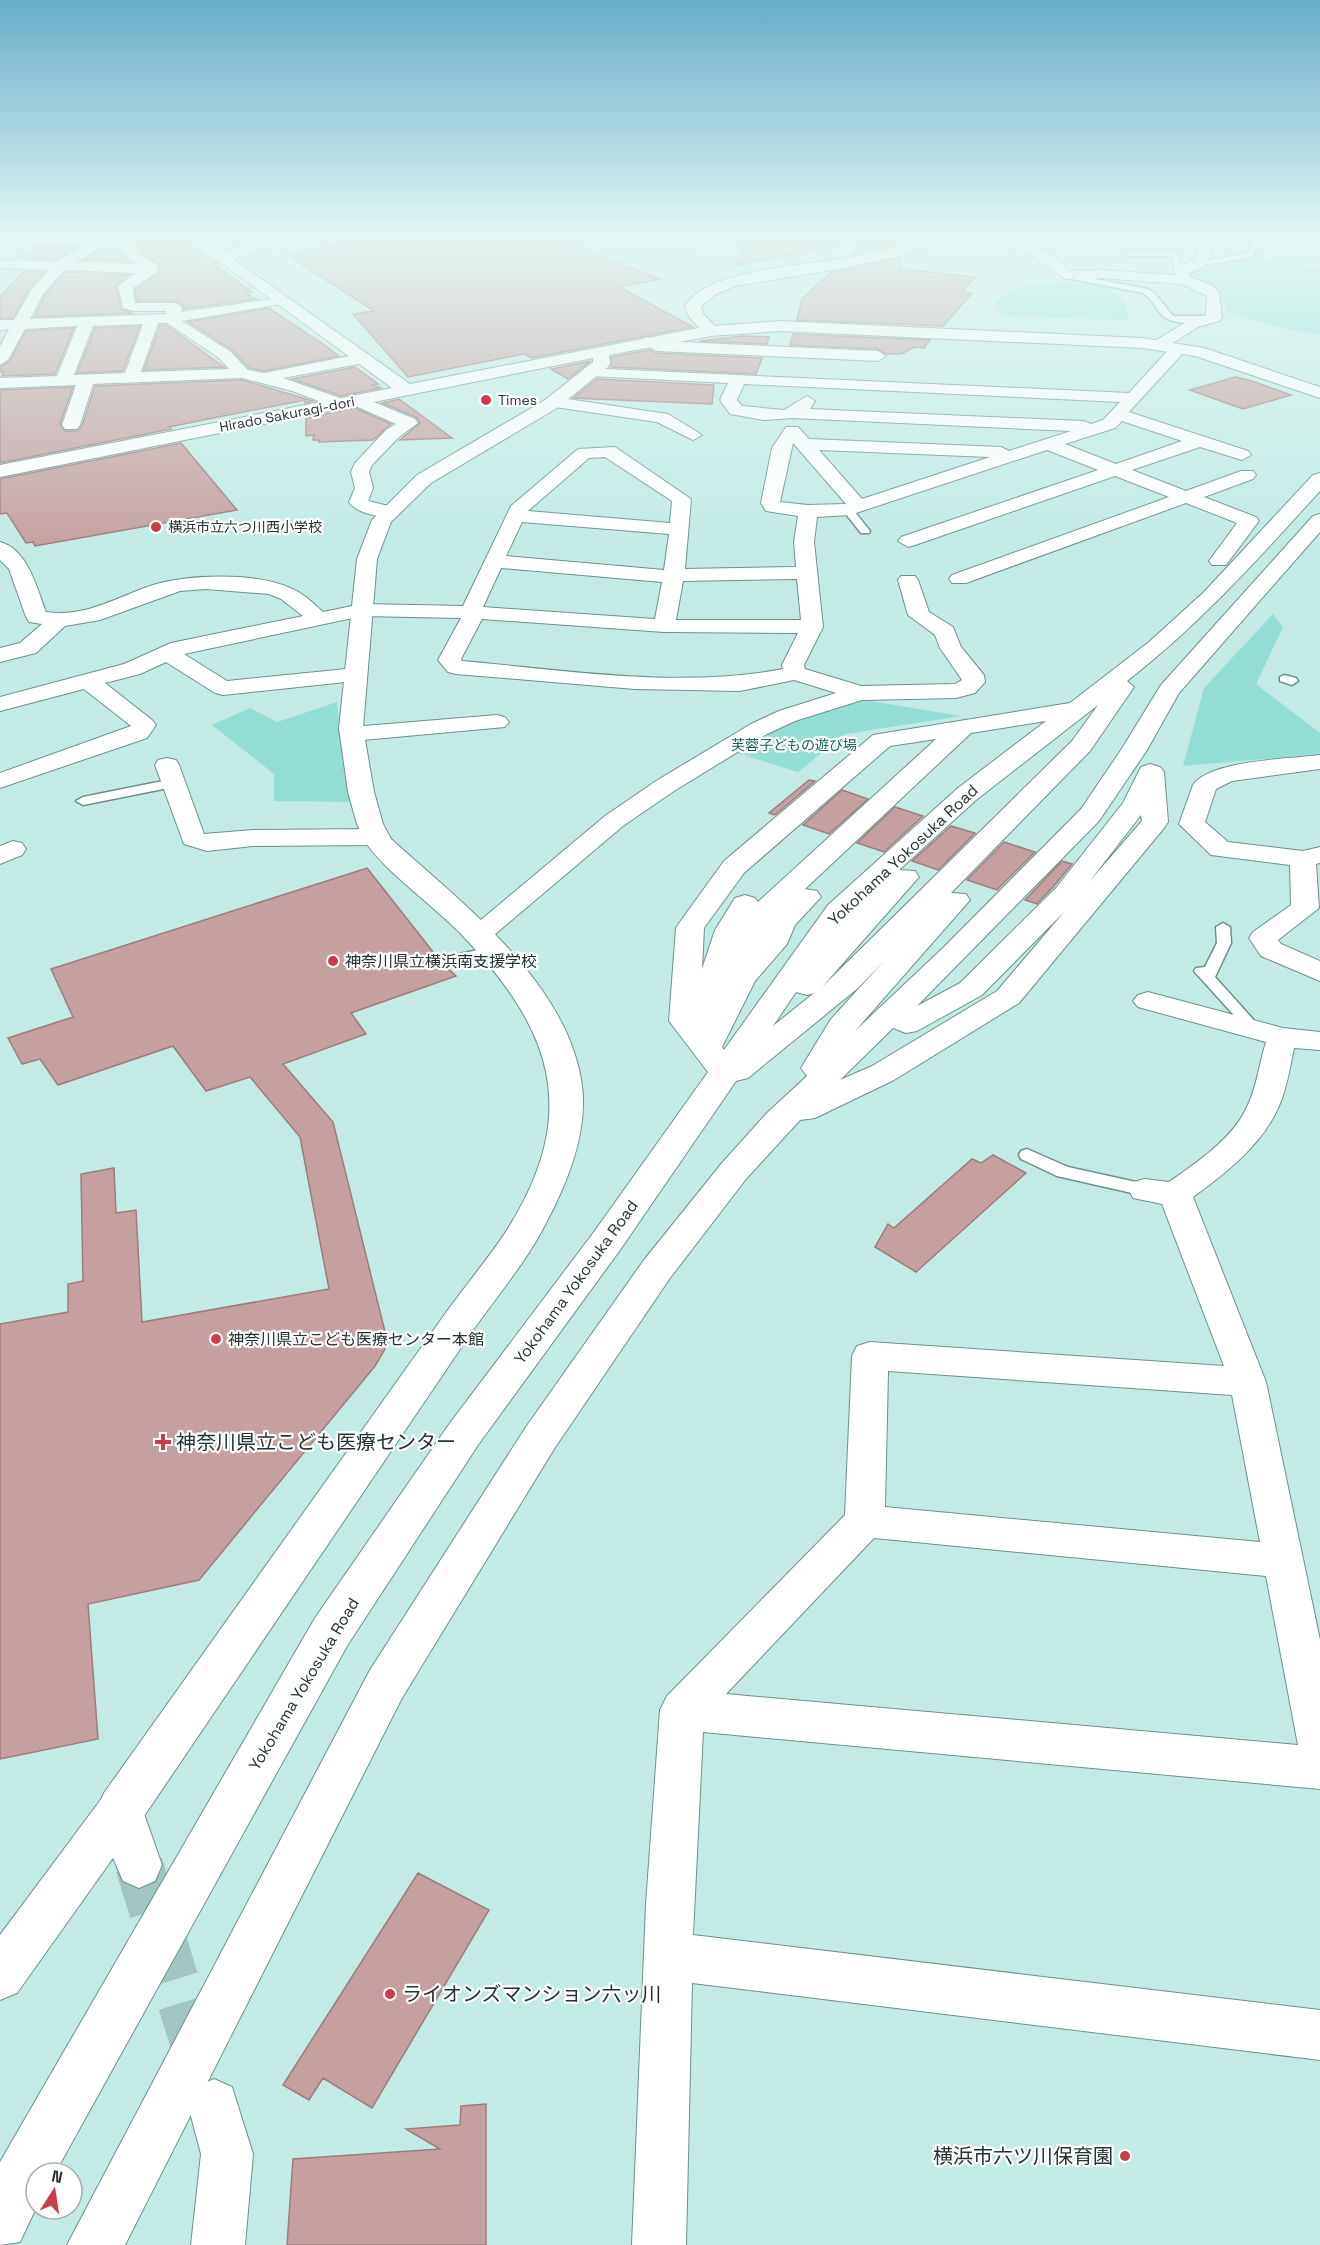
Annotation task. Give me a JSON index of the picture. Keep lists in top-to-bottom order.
{
  "streets": {
    "main road": ["Hirado Sakuragi-dori", "Yokohama Yokosuka Road"]
  },
  "parks": ["芙蓉子どもの遊び場"],
  "places": {
    "other": [
      "Times",
      "横浜市立六つ川西小学校",
      "神奈川県立横浜南支援学校",
      "神奈川県立こども医療センター本館",
      "ライオンズマンション六ッ川",
      "横浜市六ツ川保育園"
    ],
    "health": ["神奈川県立こども医療センター"]
  },
  "north": "top"
}
